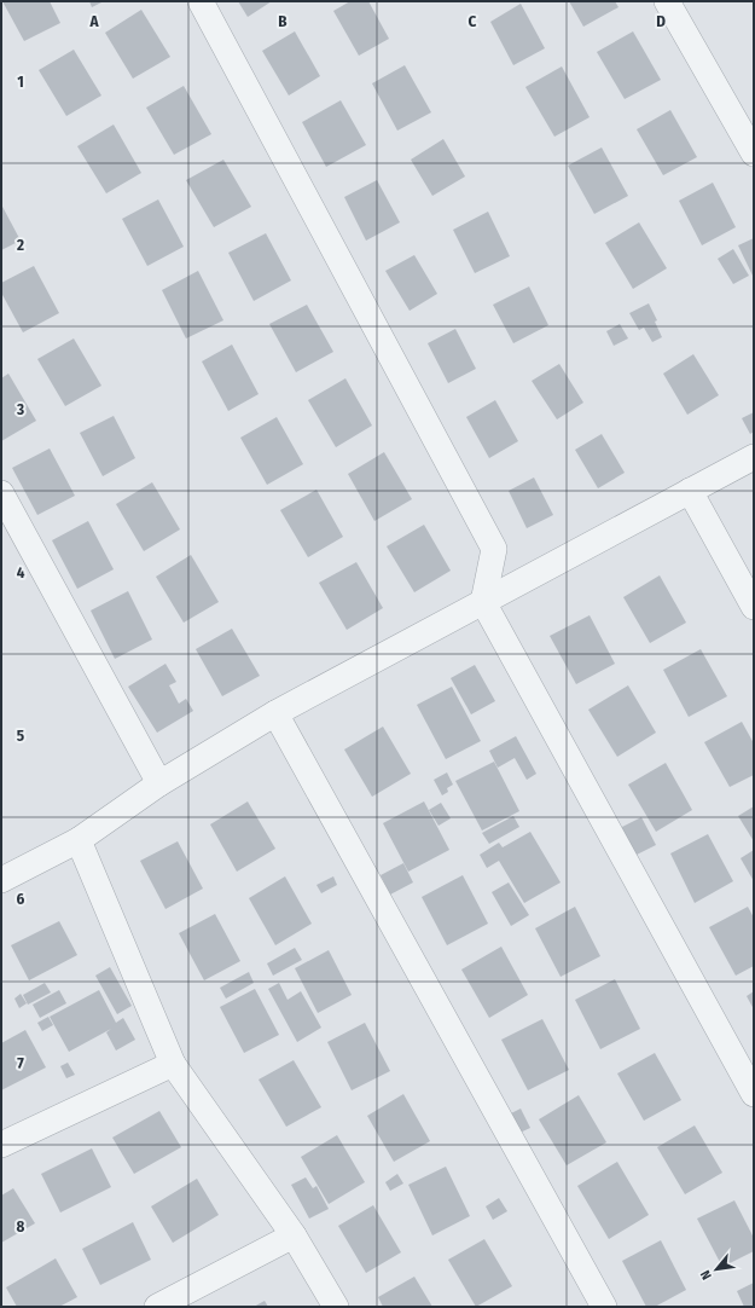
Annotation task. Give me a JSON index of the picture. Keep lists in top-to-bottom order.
{
  "north": "bottom left",
  "grid": {
    "columns": [
      "A",
      "B",
      "C",
      "D"
    ],
    "rows": [
      "1",
      "2",
      "3",
      "4",
      "5",
      "6",
      "7",
      "8"
    ]
  }
}
